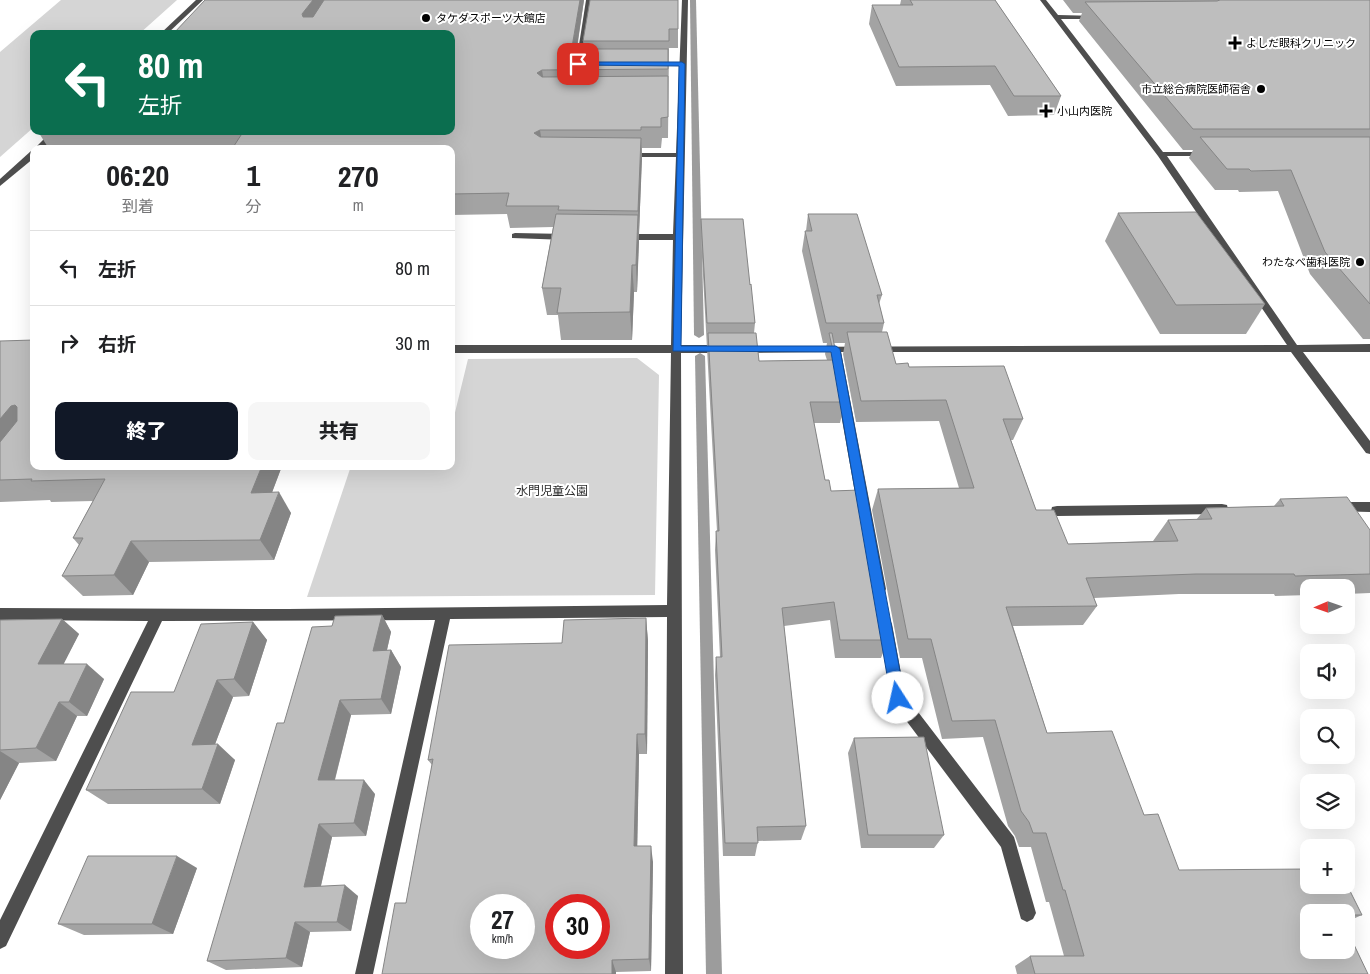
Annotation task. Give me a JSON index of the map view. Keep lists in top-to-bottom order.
{
  "parks": ["水門児童公園"],
  "places": {
    "other": ["タケダスポーツ大館店", "市立総合病院医師宿舎", "わたなべ歯科医院"],
    "health": ["よしだ眼科クリニック", "小山内医院"]
  },
  "north": "left",
  "page": {
    "turn": ["80 m", "左折"],
    "eta": [
      "06:20",
      "到着",
      "1",
      "分",
      "270",
      "m"
    ],
    "list": [
      {
        "name": "左折",
        "value": "80 m"
      },
      {
        "name": "右折",
        "value": "30 m"
      }
    ],
    "buttons": ["終了", "共有"],
    "map_buttons": ["+", "−"],
    "speed": "27 km/h",
    "limit": "30"
  }
}
